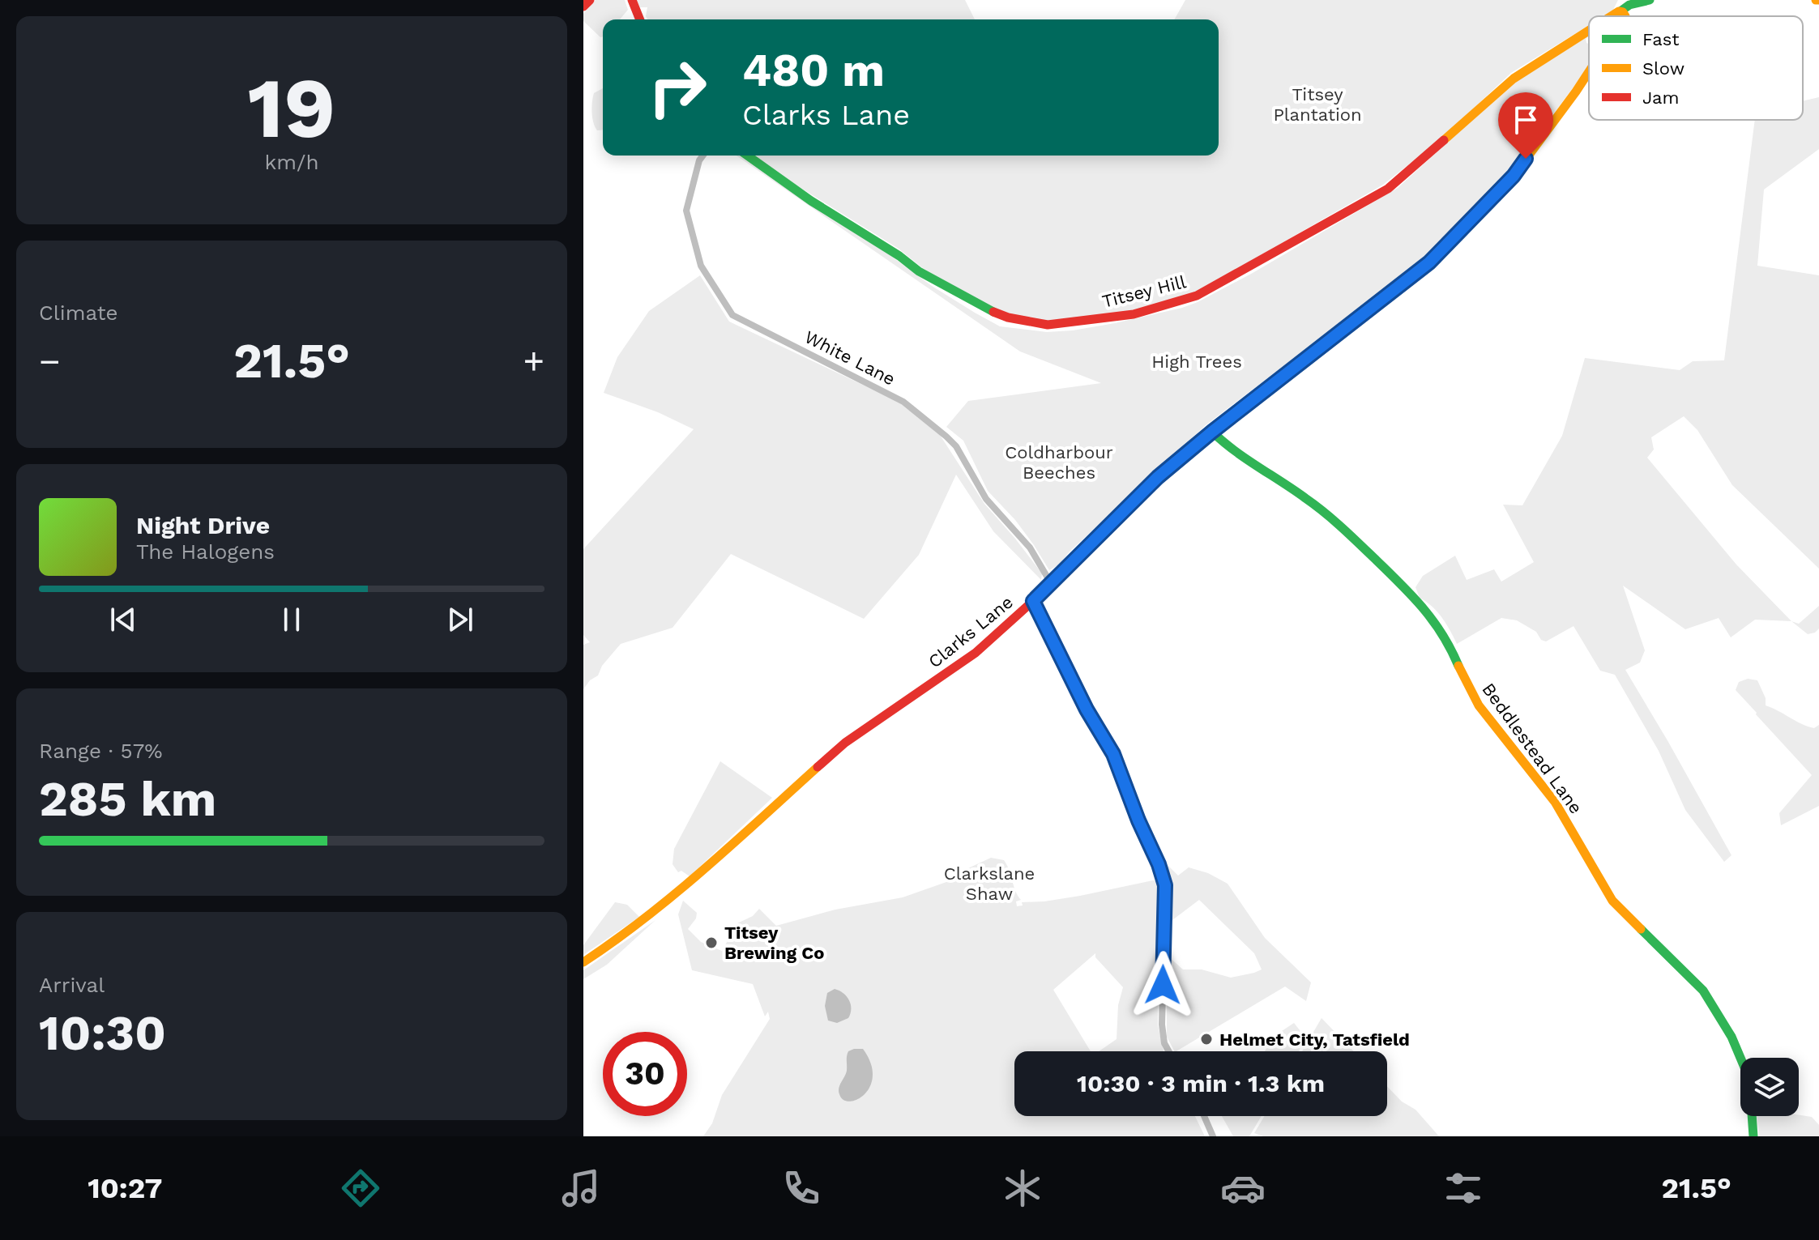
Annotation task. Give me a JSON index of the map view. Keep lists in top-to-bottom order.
{
  "streets": {
    "main road": ["Titsey Hill", "Clarks Lane", "Beddlestead Lane"],
    "street": ["White Lane"]
  },
  "crossings": [
    ["White Lane", "Clarks Lane"],
    ["Clarks Lane", "Beddlestead Lane"]
  ],
  "parks": [
    "Titsey Plantation",
    "High Trees",
    "Coldharbour Beeches",
    "Clarkslane Shaw"
  ],
  "places": ["Titsey Brewing Co", "Helmet City, Tatsfield"],
  "legend": ["Fast", "Slow", "Jam"],
  "page": {
    "tile": [
      ["19", "km/h"],
      "Climate",
      ["Range · 57%", "285 km"],
      ["Arrival", "10:30"]
    ],
    "turn": ["480 m", "Clarks Lane"],
    "heat": ["−", "21.5°", "+"],
    "song": ["Night Drive", "The Halogens"],
    "limit": "30",
    "trip": "10:30 · 3 min · 1.3 km",
    "tabs": ["10:27", "21.5°"]
  }
}
